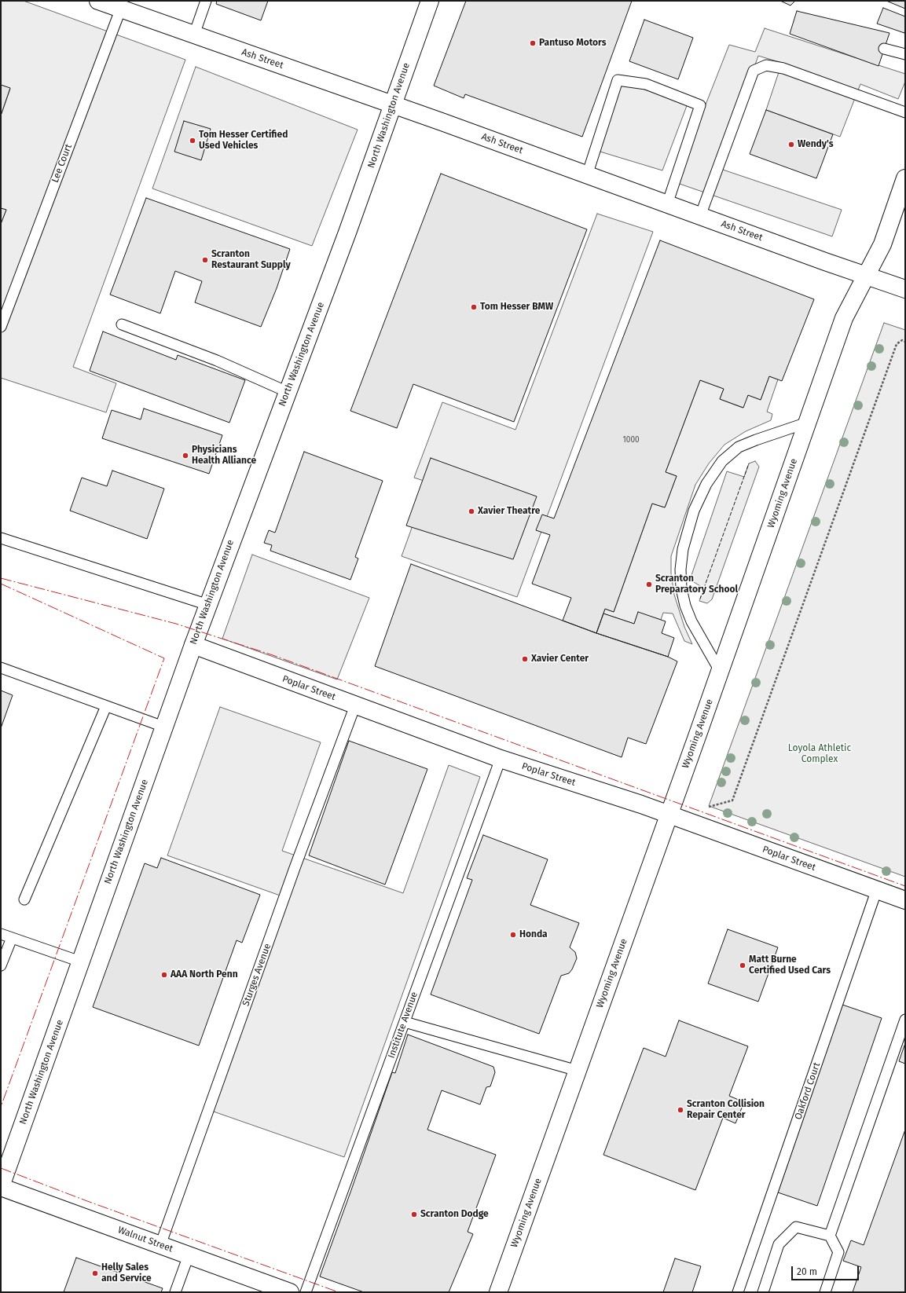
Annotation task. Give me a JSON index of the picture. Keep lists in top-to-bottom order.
{
  "streets": {
    "street": [
      "Ash Street",
      "North Washington Avenue",
      "Wyoming Avenue",
      "Poplar Street",
      "Walnut Street"
    ],
    "lane": [
      "Lee Court",
      "Sturges Avenue",
      "Institute Avenue",
      "Oakford Court"
    ]
  },
  "crossings": [
    ["Ash Street", "North Washington Avenue"],
    ["Ash Street", "Lee Court"],
    ["Ash Street", "Wyoming Avenue"],
    ["North Washington Avenue", "Poplar Street"],
    ["North Washington Avenue", "Walnut Street"],
    ["Wyoming Avenue", "Poplar Street"],
    ["Poplar Street", "Sturges Avenue"],
    ["Poplar Street", "Institute Avenue"],
    ["Poplar Street", "Oakford Court"],
    ["Sturges Avenue", "Walnut Street"]
  ],
  "parks": ["Loyola Athletic Complex"],
  "places": [
    "Pantuso Motors",
    "Tom Hesser Certified Used Vehicles",
    "Wendy's",
    "Scranton Restaurant Supply",
    "Tom Hesser BMW",
    "Physicians Health Alliance",
    "Xavier Theatre",
    "Scranton Preparatory School",
    "Xavier Center",
    "Honda",
    "Matt Burne Certified Used Cars",
    "AAA North Penn",
    "Scranton Collision Repair Center",
    "Scranton Dodge",
    "Helly Sales and Service"
  ],
  "house_numbers": ["1000"],
  "scale_bar": "20 m"
}
